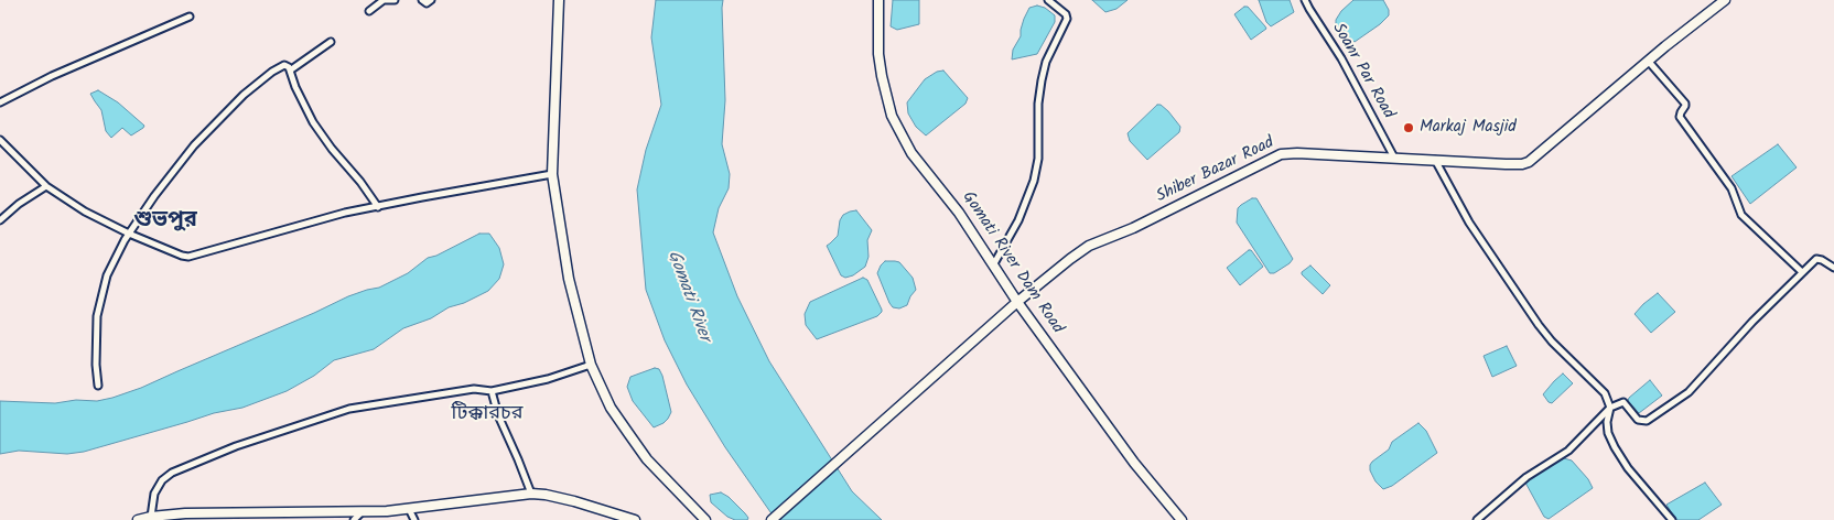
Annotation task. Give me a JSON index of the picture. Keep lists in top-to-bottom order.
{
  "streets": {
    "street": ["Soanr Par Road", "Shiber Bazar Road", "Gomati River Dam Road"]
  },
  "crossings": [
    ["Soanr Par Road", "Shiber Bazar Road"],
    ["Shiber Bazar Road", "Gomati River Dam Road"]
  ],
  "districts": ["শুভপুর", "টিক্কারচর"],
  "water": ["Gomati River"],
  "places": ["Markaj Masjid"]
}
